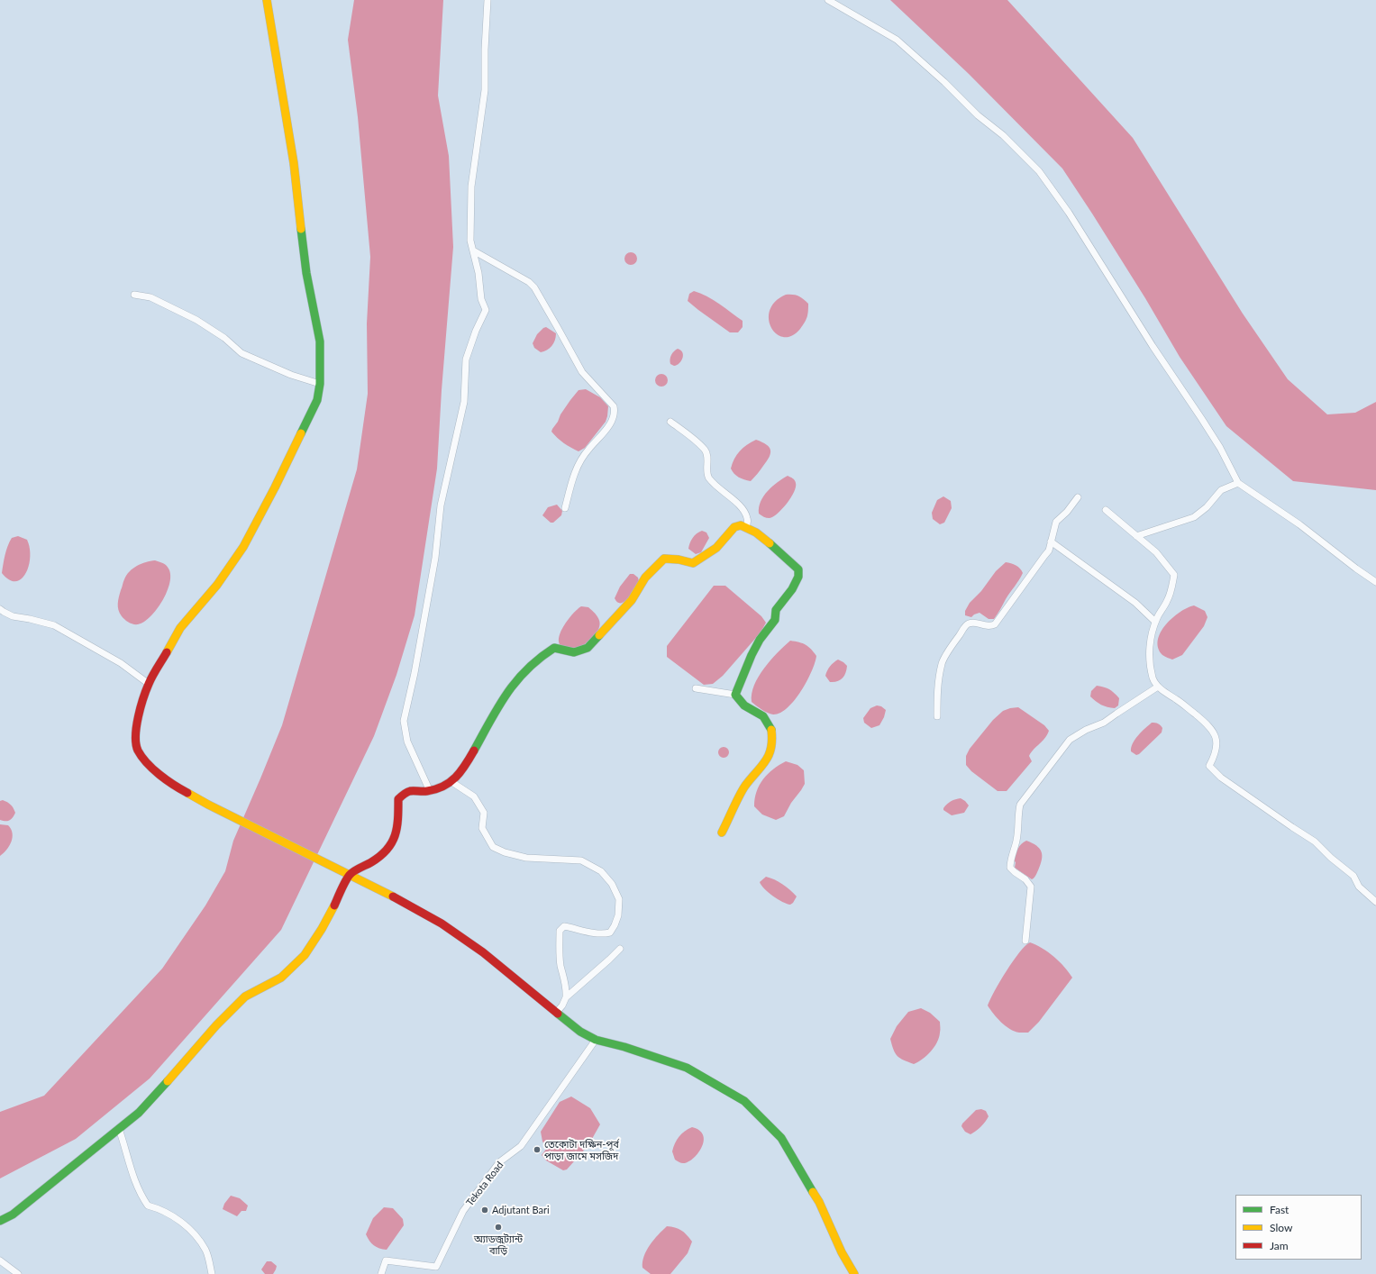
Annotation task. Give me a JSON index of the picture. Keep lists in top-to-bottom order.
{
  "streets": {
    "street": ["Tekota Road"]
  },
  "places": ["তেকোটা দক্ষিন-পূর্ব পাড়া জামে মসজিদ", "Adjutant Bari", "অ্যাডজুট্যান্ট বাড়ি"],
  "legend": ["Fast", "Slow", "Jam"]
}
